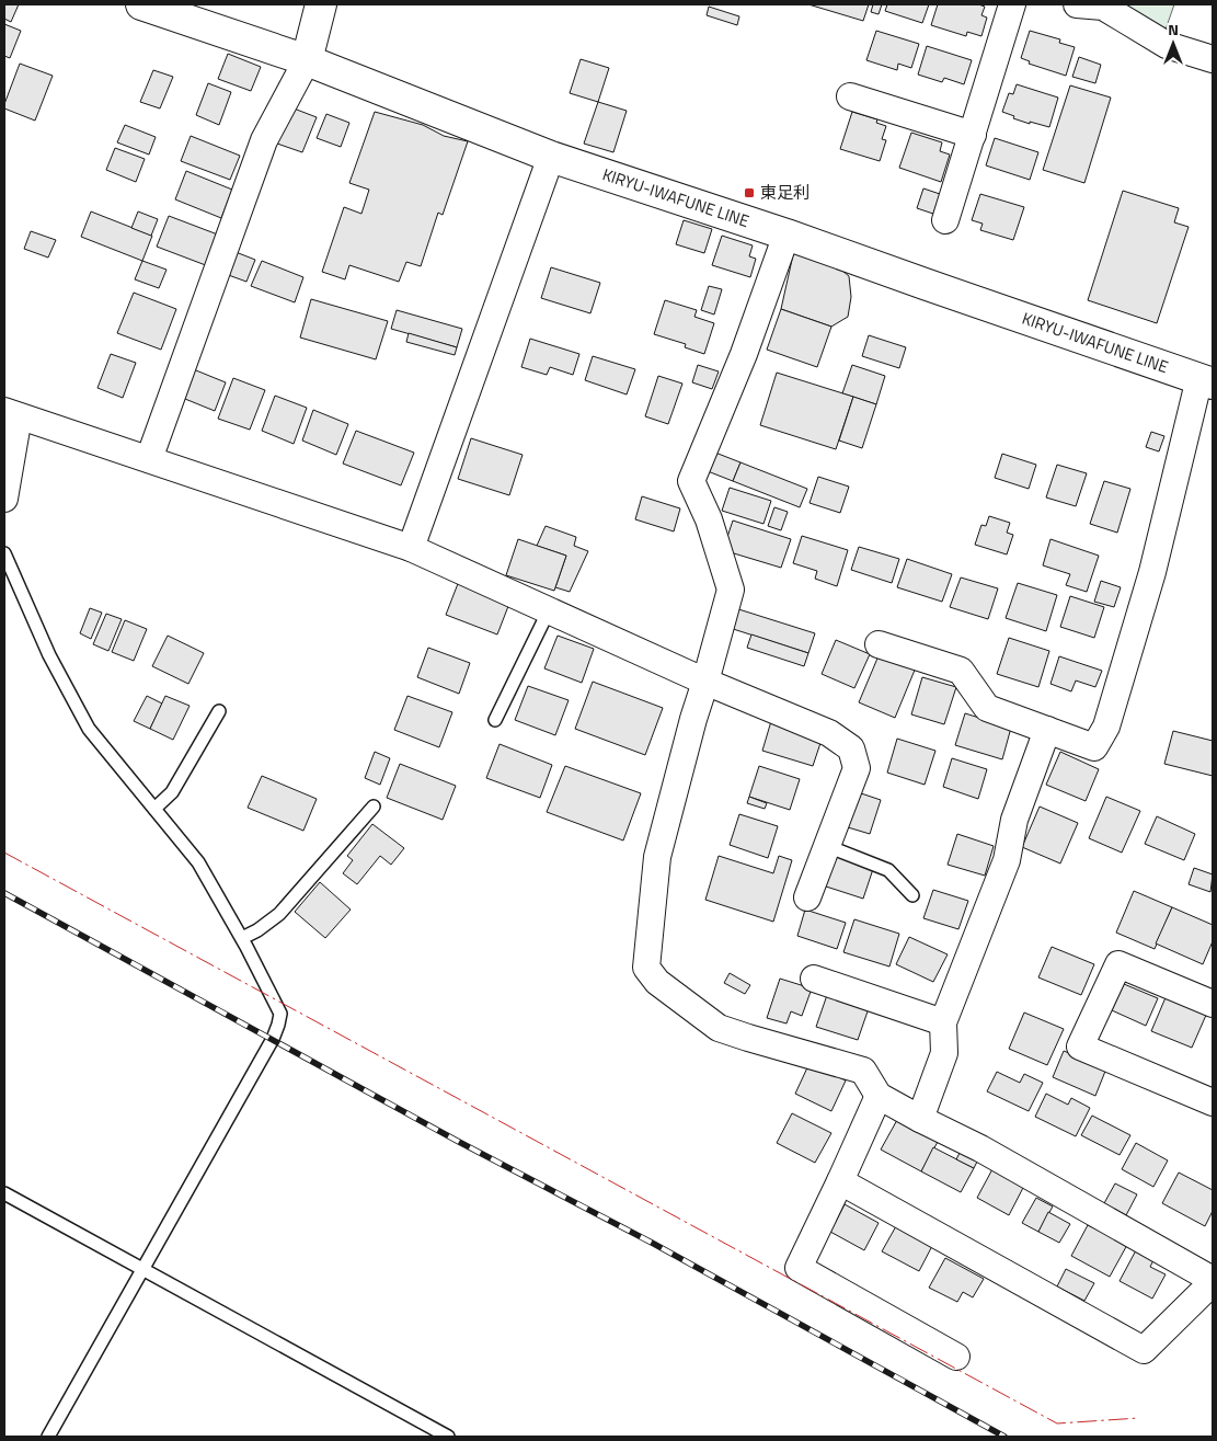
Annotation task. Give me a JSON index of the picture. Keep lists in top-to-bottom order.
{
  "streets": {
    "main road": ["KIRYU-IWAFUNE LINE"]
  },
  "places": {
    "transit": ["東足利"]
  },
  "north": "top"
}
